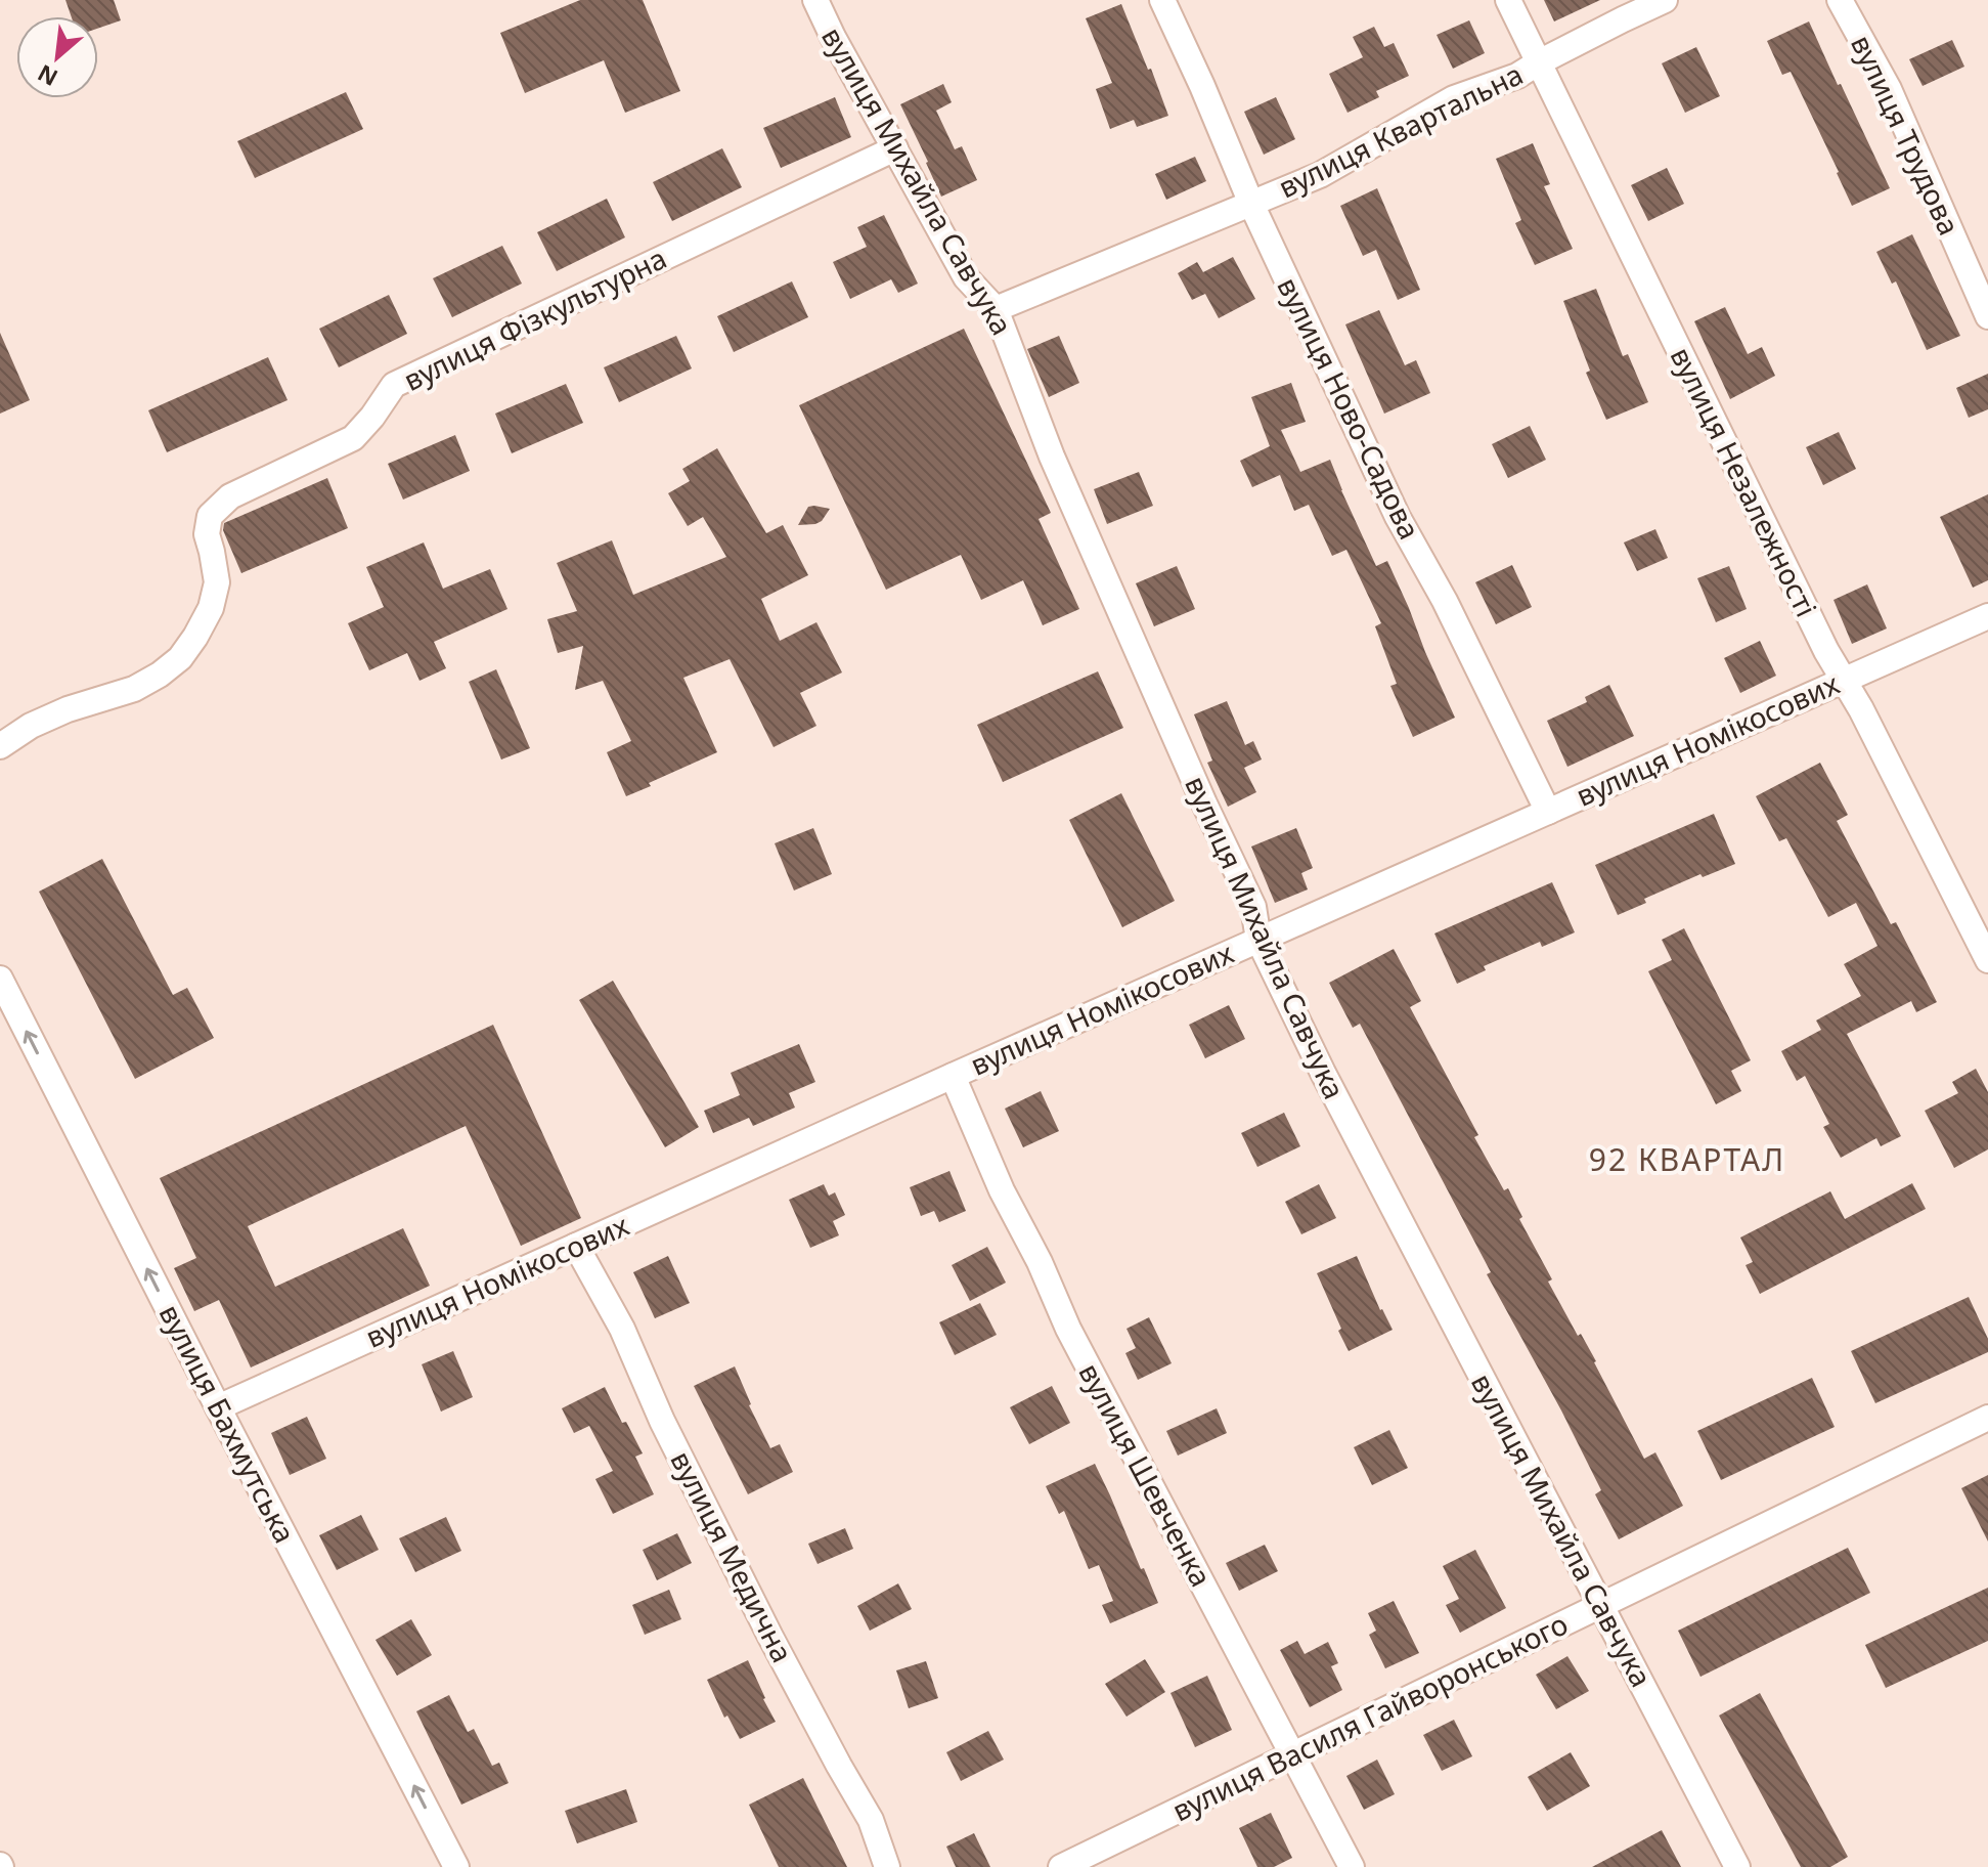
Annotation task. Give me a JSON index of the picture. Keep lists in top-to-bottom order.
{
  "streets": {
    "street": [
      "вулиця Квартальна",
      "вулиця Трудова",
      "вулиця Михайла Савчука",
      "вулиця Фізкультурна",
      "вулиця Ново-Садова",
      "вулиця Незалежності",
      "вулиця Номікосових",
      "вулиця Бахмутська",
      "вулиця Шевченка",
      "вулиця Медична",
      "вулиця Василя Гайворонського"
    ]
  },
  "crossings": [
    ["вулиця Квартальна", "вулиця Михайла Савчука"],
    ["вулиця Квартальна", "вулиця Ново-Садова"],
    ["вулиця Квартальна", "вулиця Незалежності"],
    ["вулиця Михайла Савчука", "вулиця Фізкультурна"],
    ["вулиця Михайла Савчука", "вулиця Номікосових"],
    ["вулиця Михайла Савчука", "вулиця Василя Гайворонського"],
    ["вулиця Ново-Садова", "вулиця Номікосових"],
    ["вулиця Незалежності", "вулиця Номікосових"],
    ["вулиця Номікосових", "вулиця Бахмутська"],
    ["вулиця Номікосових", "вулиця Шевченка"],
    ["вулиця Номікосових", "вулиця Медична"],
    ["вулиця Шевченка", "вулиця Василя Гайворонського"]
  ],
  "one_way": ["вулиця Бахмутська"],
  "districts": ["92 КВАРТАЛ"],
  "north": "bottom left"
}
